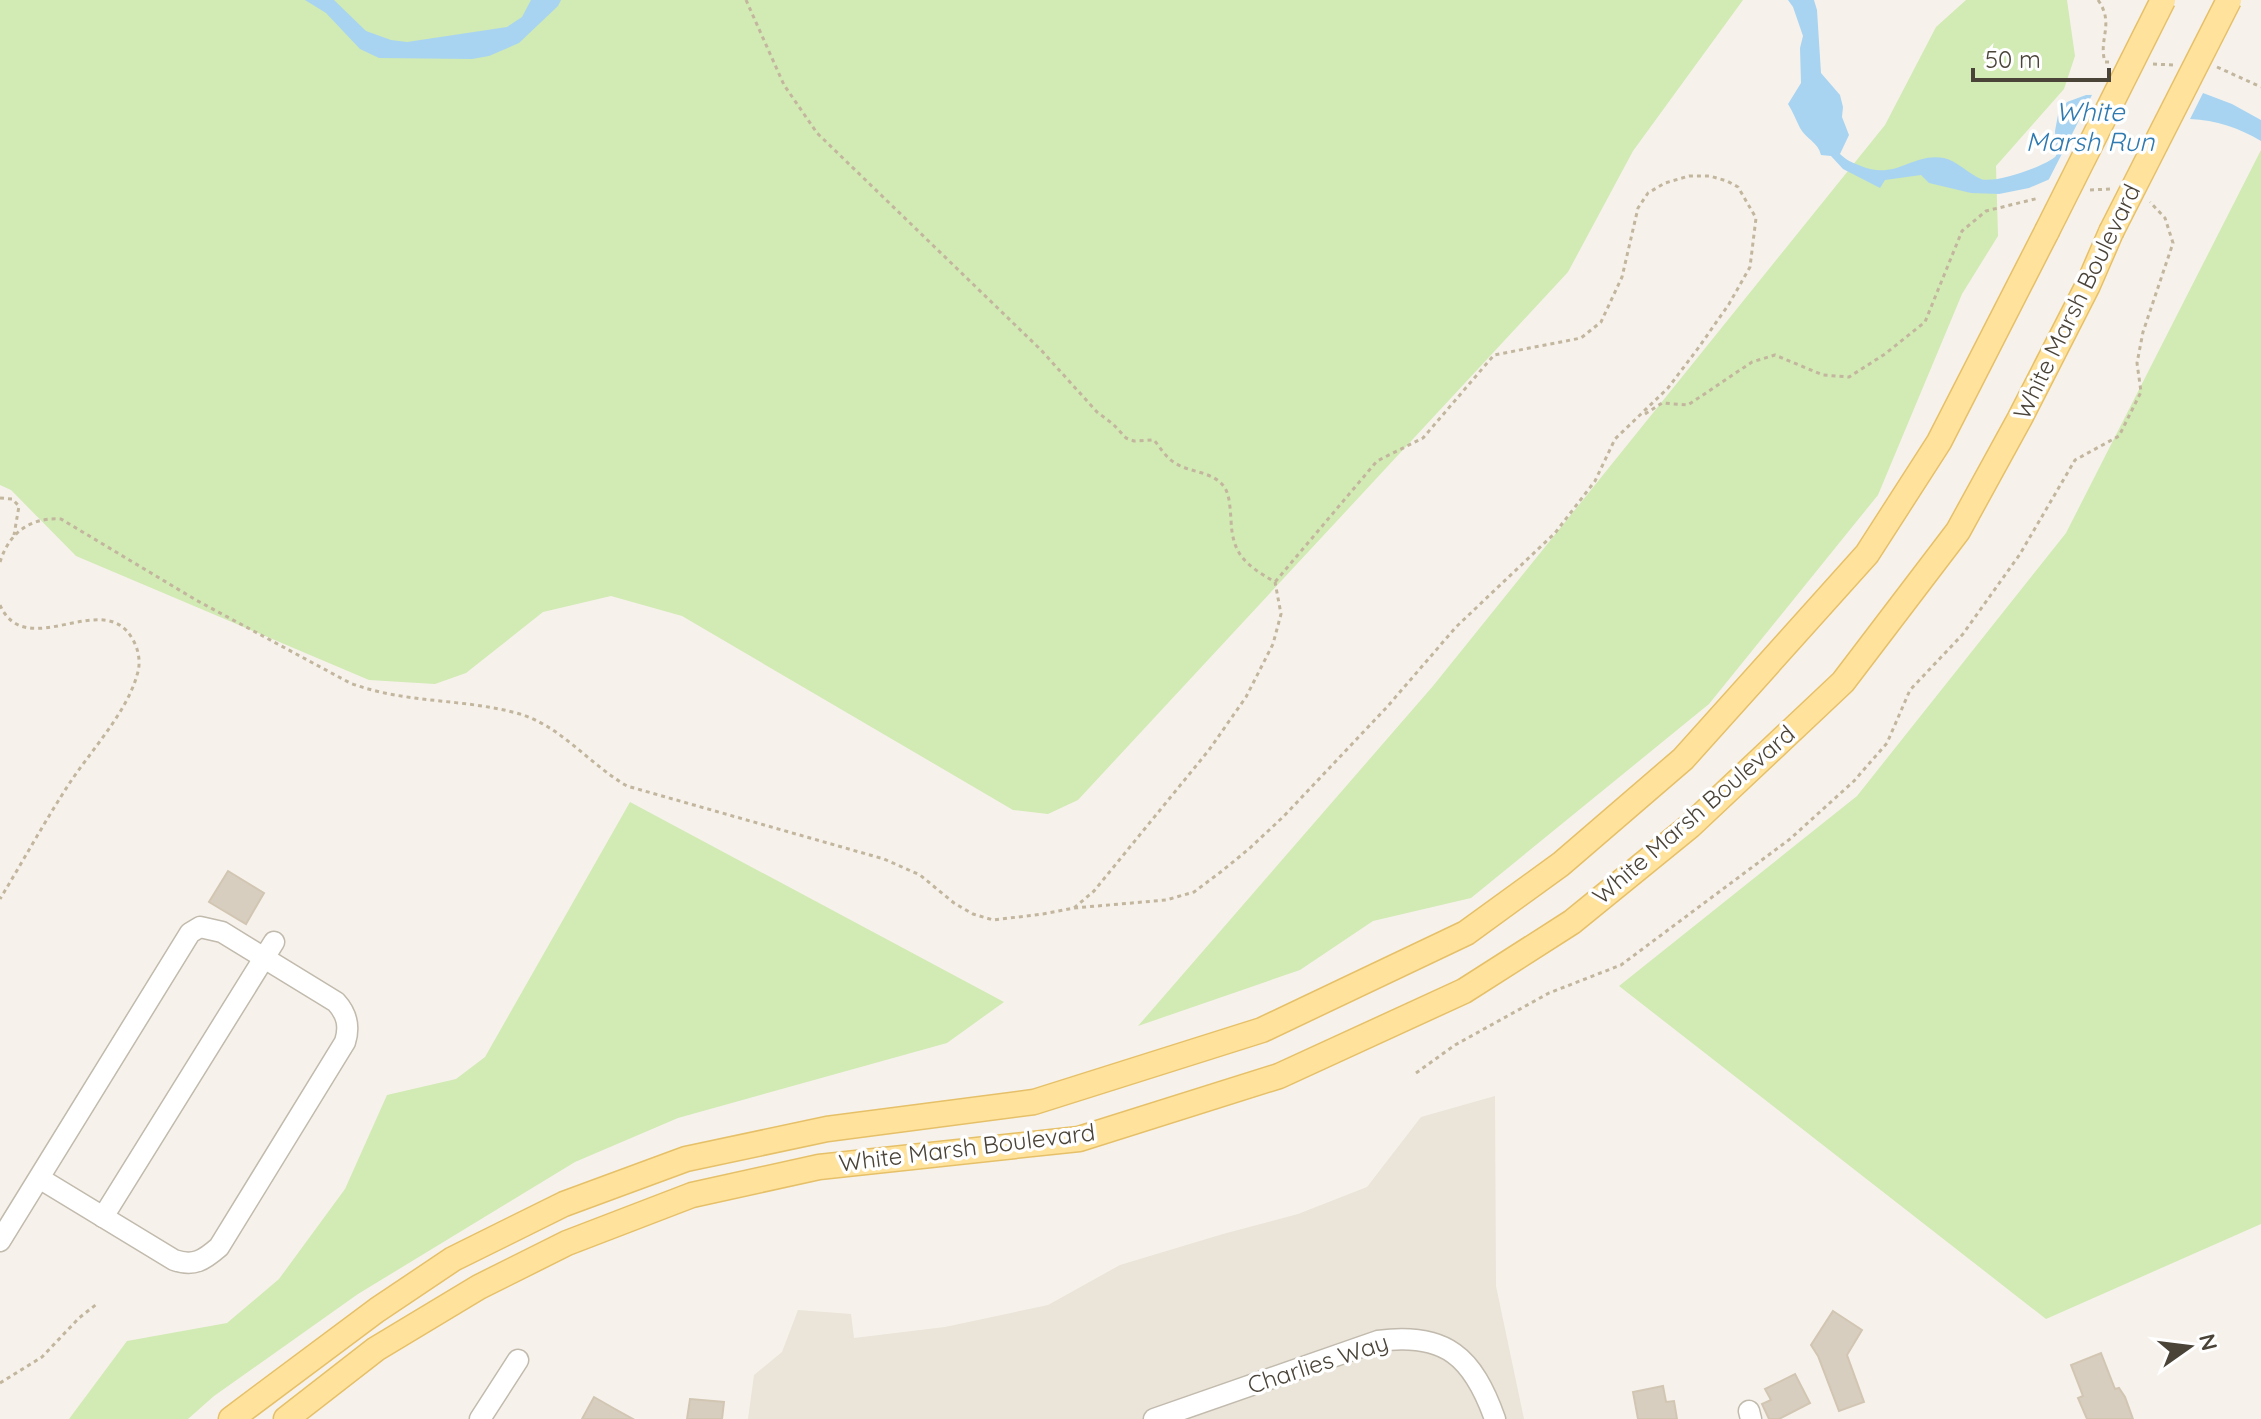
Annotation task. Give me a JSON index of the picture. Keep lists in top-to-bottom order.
{
  "streets": {
    "main road": ["White Marsh Boulevard"],
    "street": ["Charlies Way"]
  },
  "water": ["White Marsh Run"],
  "scale_bar": "50 m",
  "north": "right"
}
